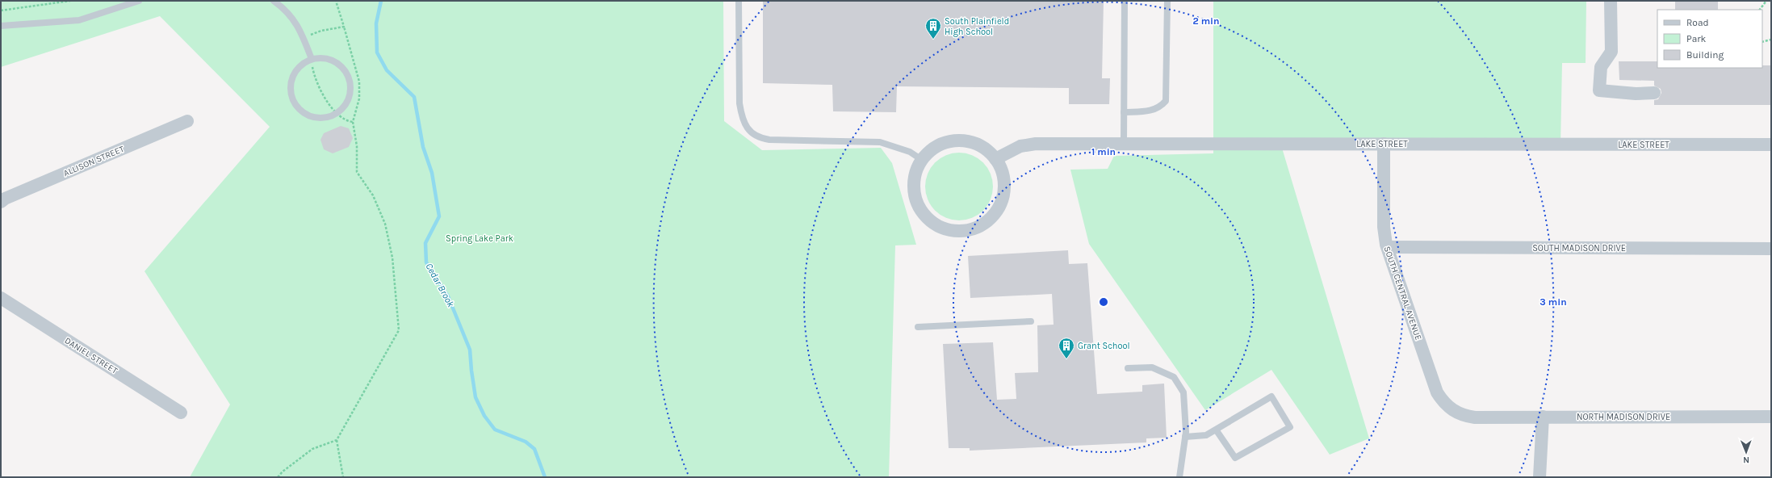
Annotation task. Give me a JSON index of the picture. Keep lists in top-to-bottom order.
{
  "streets": {
    "street": [
      "LAKE STREET",
      "ALLISON STREET",
      "SOUTH MADISON DRIVE",
      "SOUTH CENTRAL AVENUE",
      "DANIEL STREET",
      "NORTH MADISON DRIVE"
    ]
  },
  "crossings": [
    ["LAKE STREET", "SOUTH CENTRAL AVENUE"],
    ["SOUTH MADISON DRIVE", "SOUTH CENTRAL AVENUE"],
    ["SOUTH CENTRAL AVENUE", "NORTH MADISON DRIVE"]
  ],
  "water": ["Cedar Brook"],
  "parks": ["Spring Lake Park"],
  "places": {
    "building": ["South Plainfield High School", "Grant School"]
  },
  "legend": ["Road", "Park", "Building"],
  "north": "bottom",
  "rings": ["2 min", "1 min", "3 min"]
}
